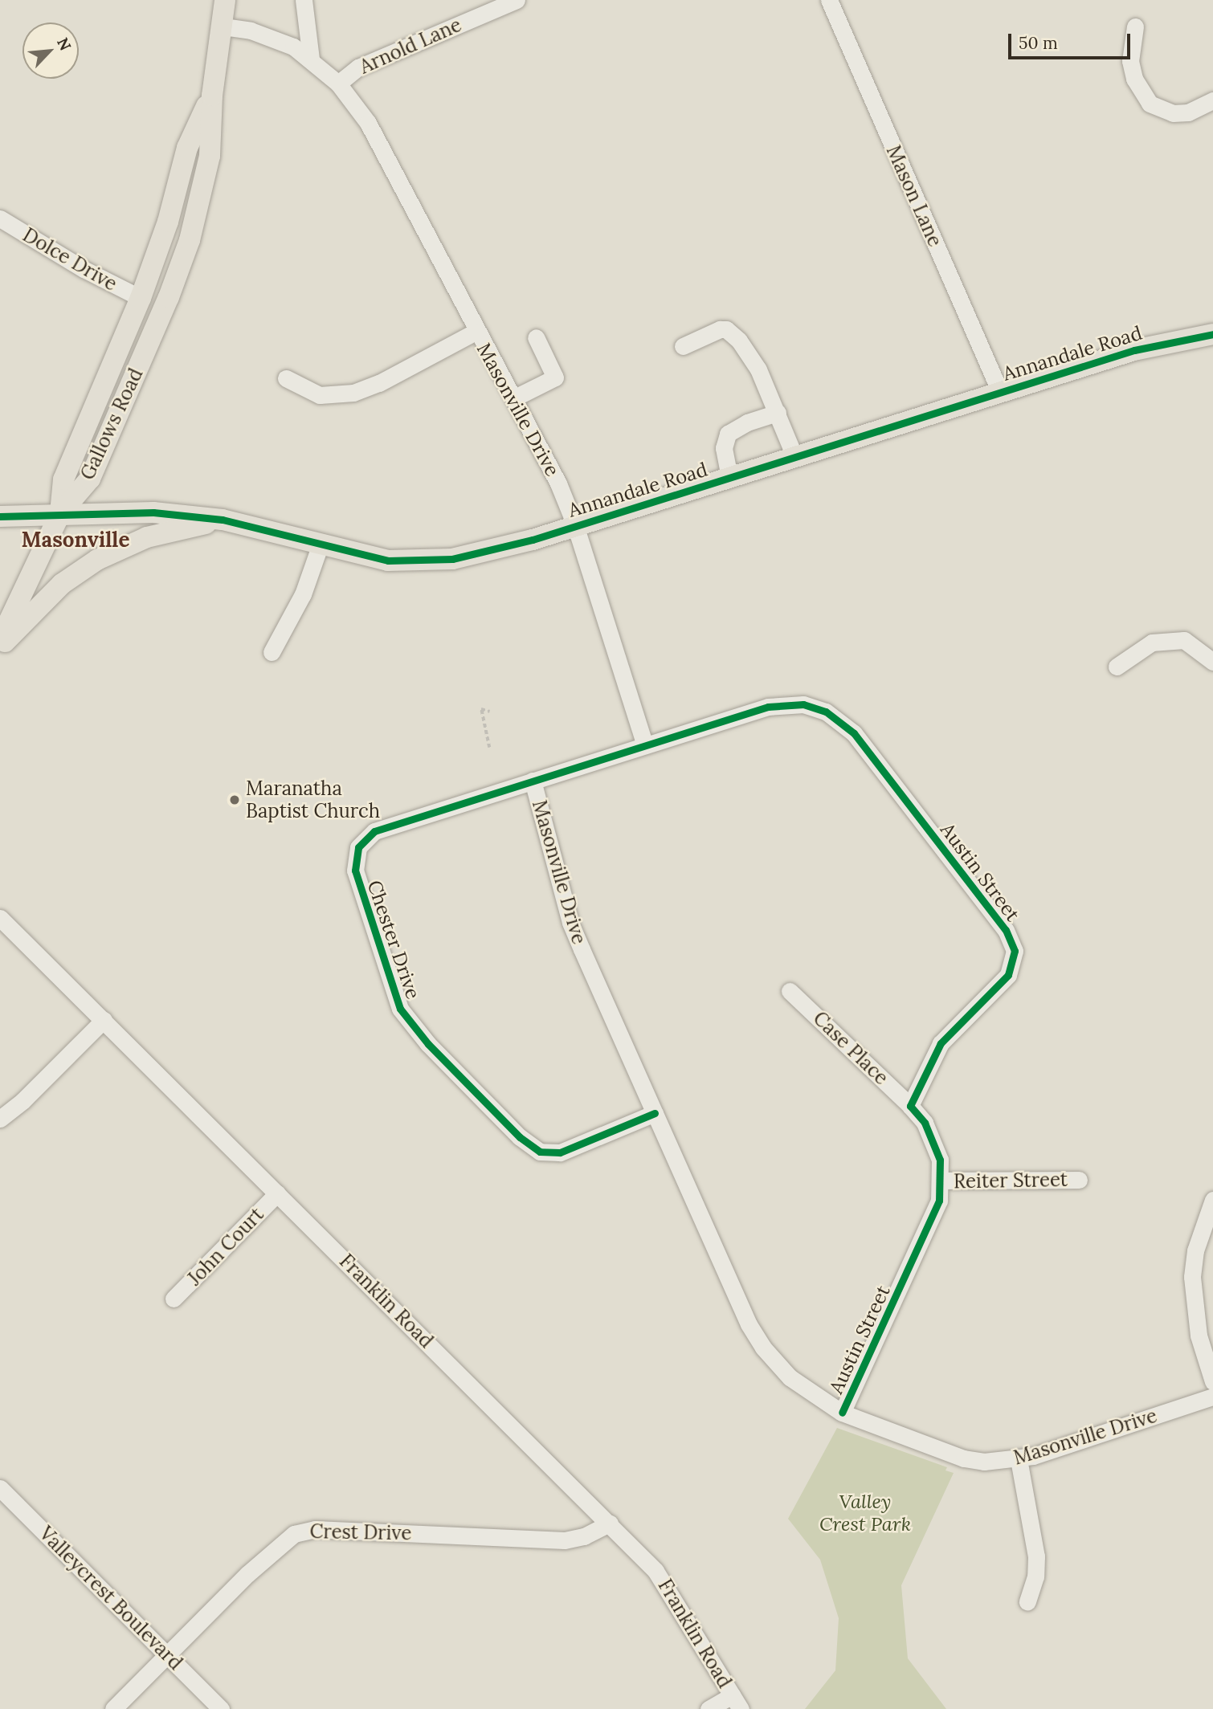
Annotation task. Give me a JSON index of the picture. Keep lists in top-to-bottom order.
{
  "streets": {
    "main road": ["Annandale Road", "Gallows Road"],
    "street": [
      "Arnold Lane",
      "Mason Lane",
      "Dolce Drive",
      "Masonville Drive",
      "Austin Street",
      "Chester Drive",
      "Case Place",
      "Reiter Street",
      "John Court",
      "Franklin Road",
      "Crest Drive",
      "Valleycrest Boulevard"
    ]
  },
  "crossings": [
    ["Arnold Lane", "Masonville Drive"],
    ["Mason Lane", "Annandale Road"],
    ["Dolce Drive", "Gallows Road"],
    ["Annandale Road", "Masonville Drive"],
    ["Annandale Road", "Gallows Road"],
    ["Masonville Drive", "Gallows Road"],
    ["Masonville Drive", "Austin Street"],
    ["Masonville Drive", "Chester Drive"],
    ["Austin Street", "Case Place"],
    ["Austin Street", "Reiter Street"],
    ["John Court", "Franklin Road"],
    ["Franklin Road", "Crest Drive"],
    ["Crest Drive", "Valleycrest Boulevard"]
  ],
  "districts": ["Masonville"],
  "parks": ["Valley Crest Park"],
  "places": ["Maranatha Baptist Church"],
  "scale_bar": "50 m",
  "north": "top right"
}
